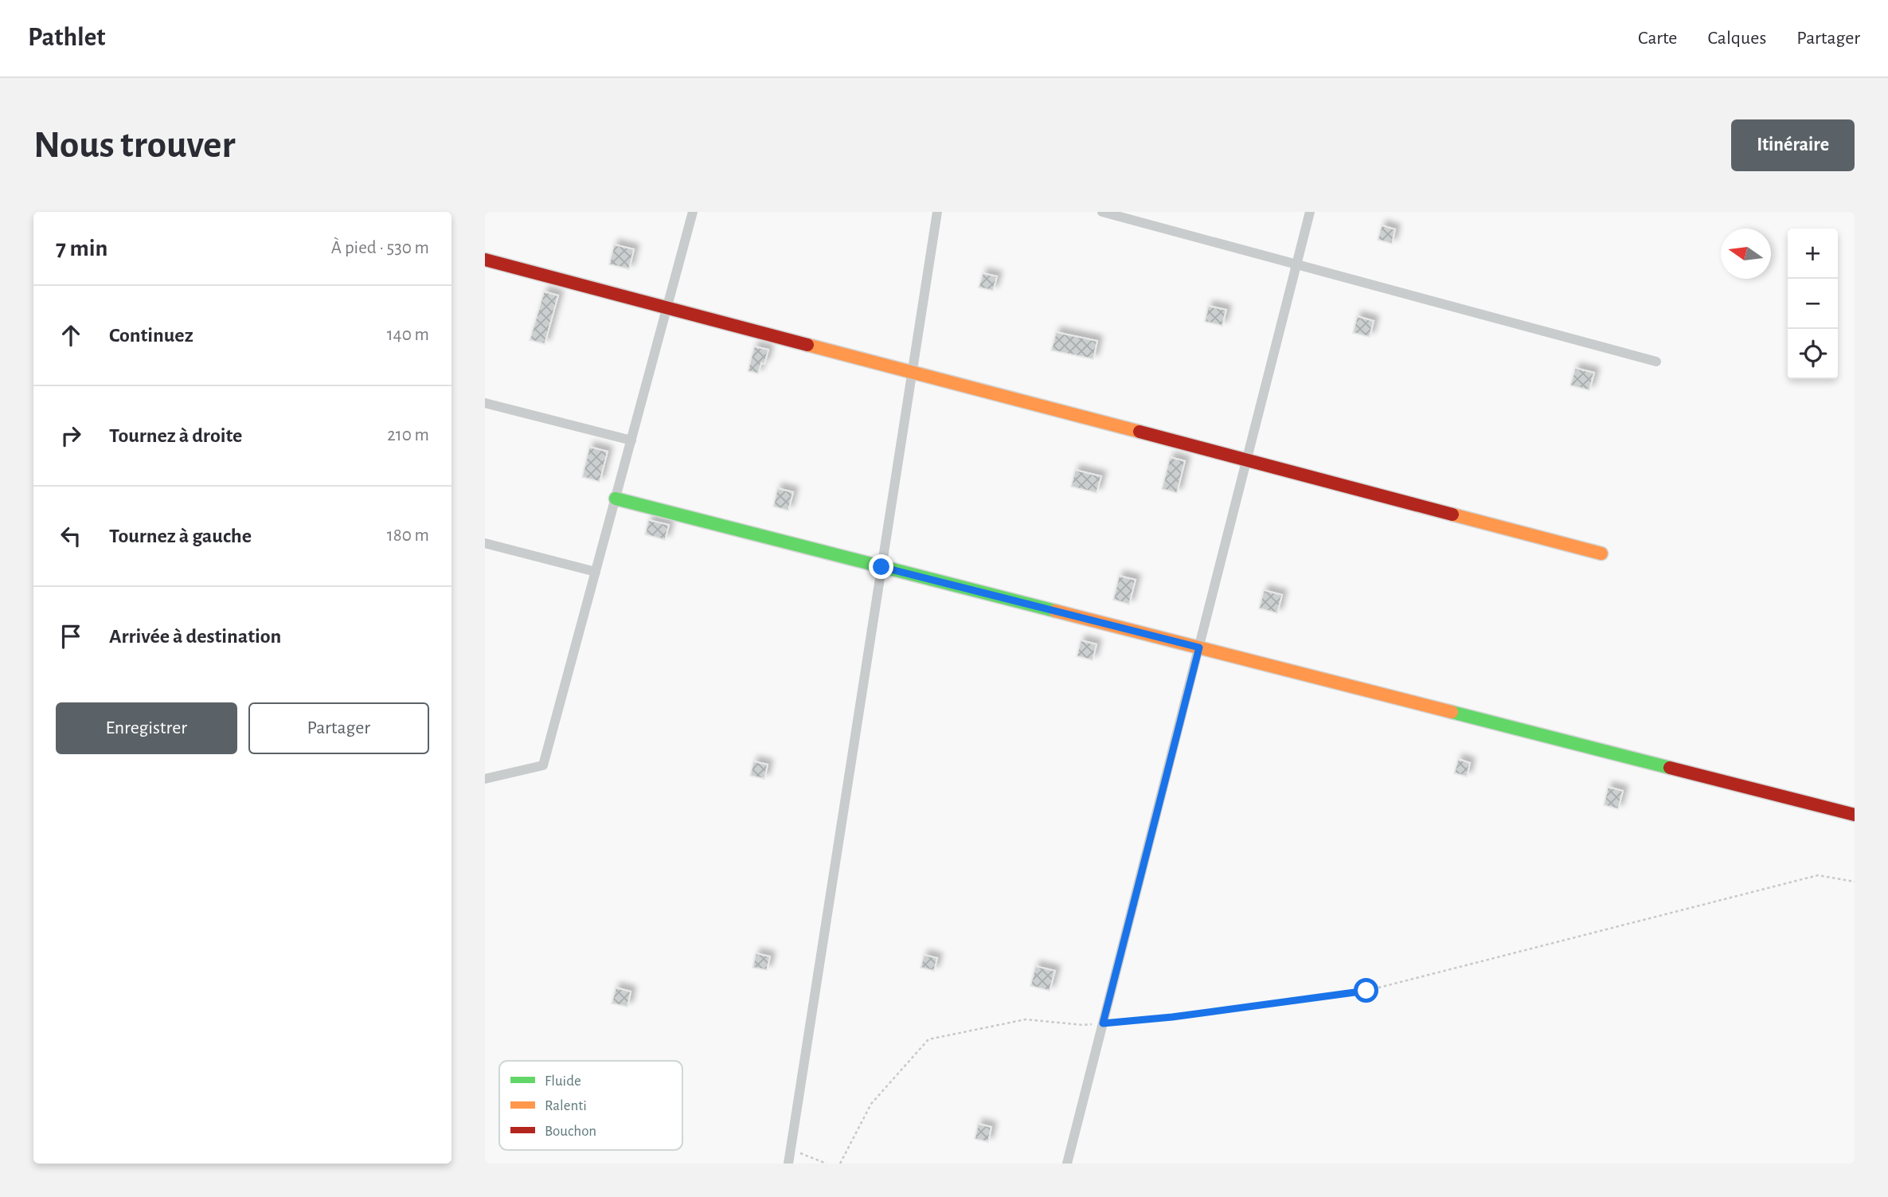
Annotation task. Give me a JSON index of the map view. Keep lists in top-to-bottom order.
{
  "legend": ["Fluide", "Ralenti", "Bouchon"],
  "north": "left",
  "page": {
    "header": "Pathlet",
    "nav": ["Carte", "Calques", "Partager"],
    "buttons": [
      "Itinéraire",
      ["Enregistrer", "Partager"]
    ],
    "title": "Nous trouver",
    "heading": ["7 min", "À pied · 530 m"],
    "map_buttons": ["+", "−"],
    "list": [
      ["Continuez", "140 m"],
      ["Tournez à droite", "210 m"],
      ["Tournez à gauche", "180 m"],
      "Arrivée à destination"
    ]
  }
}
